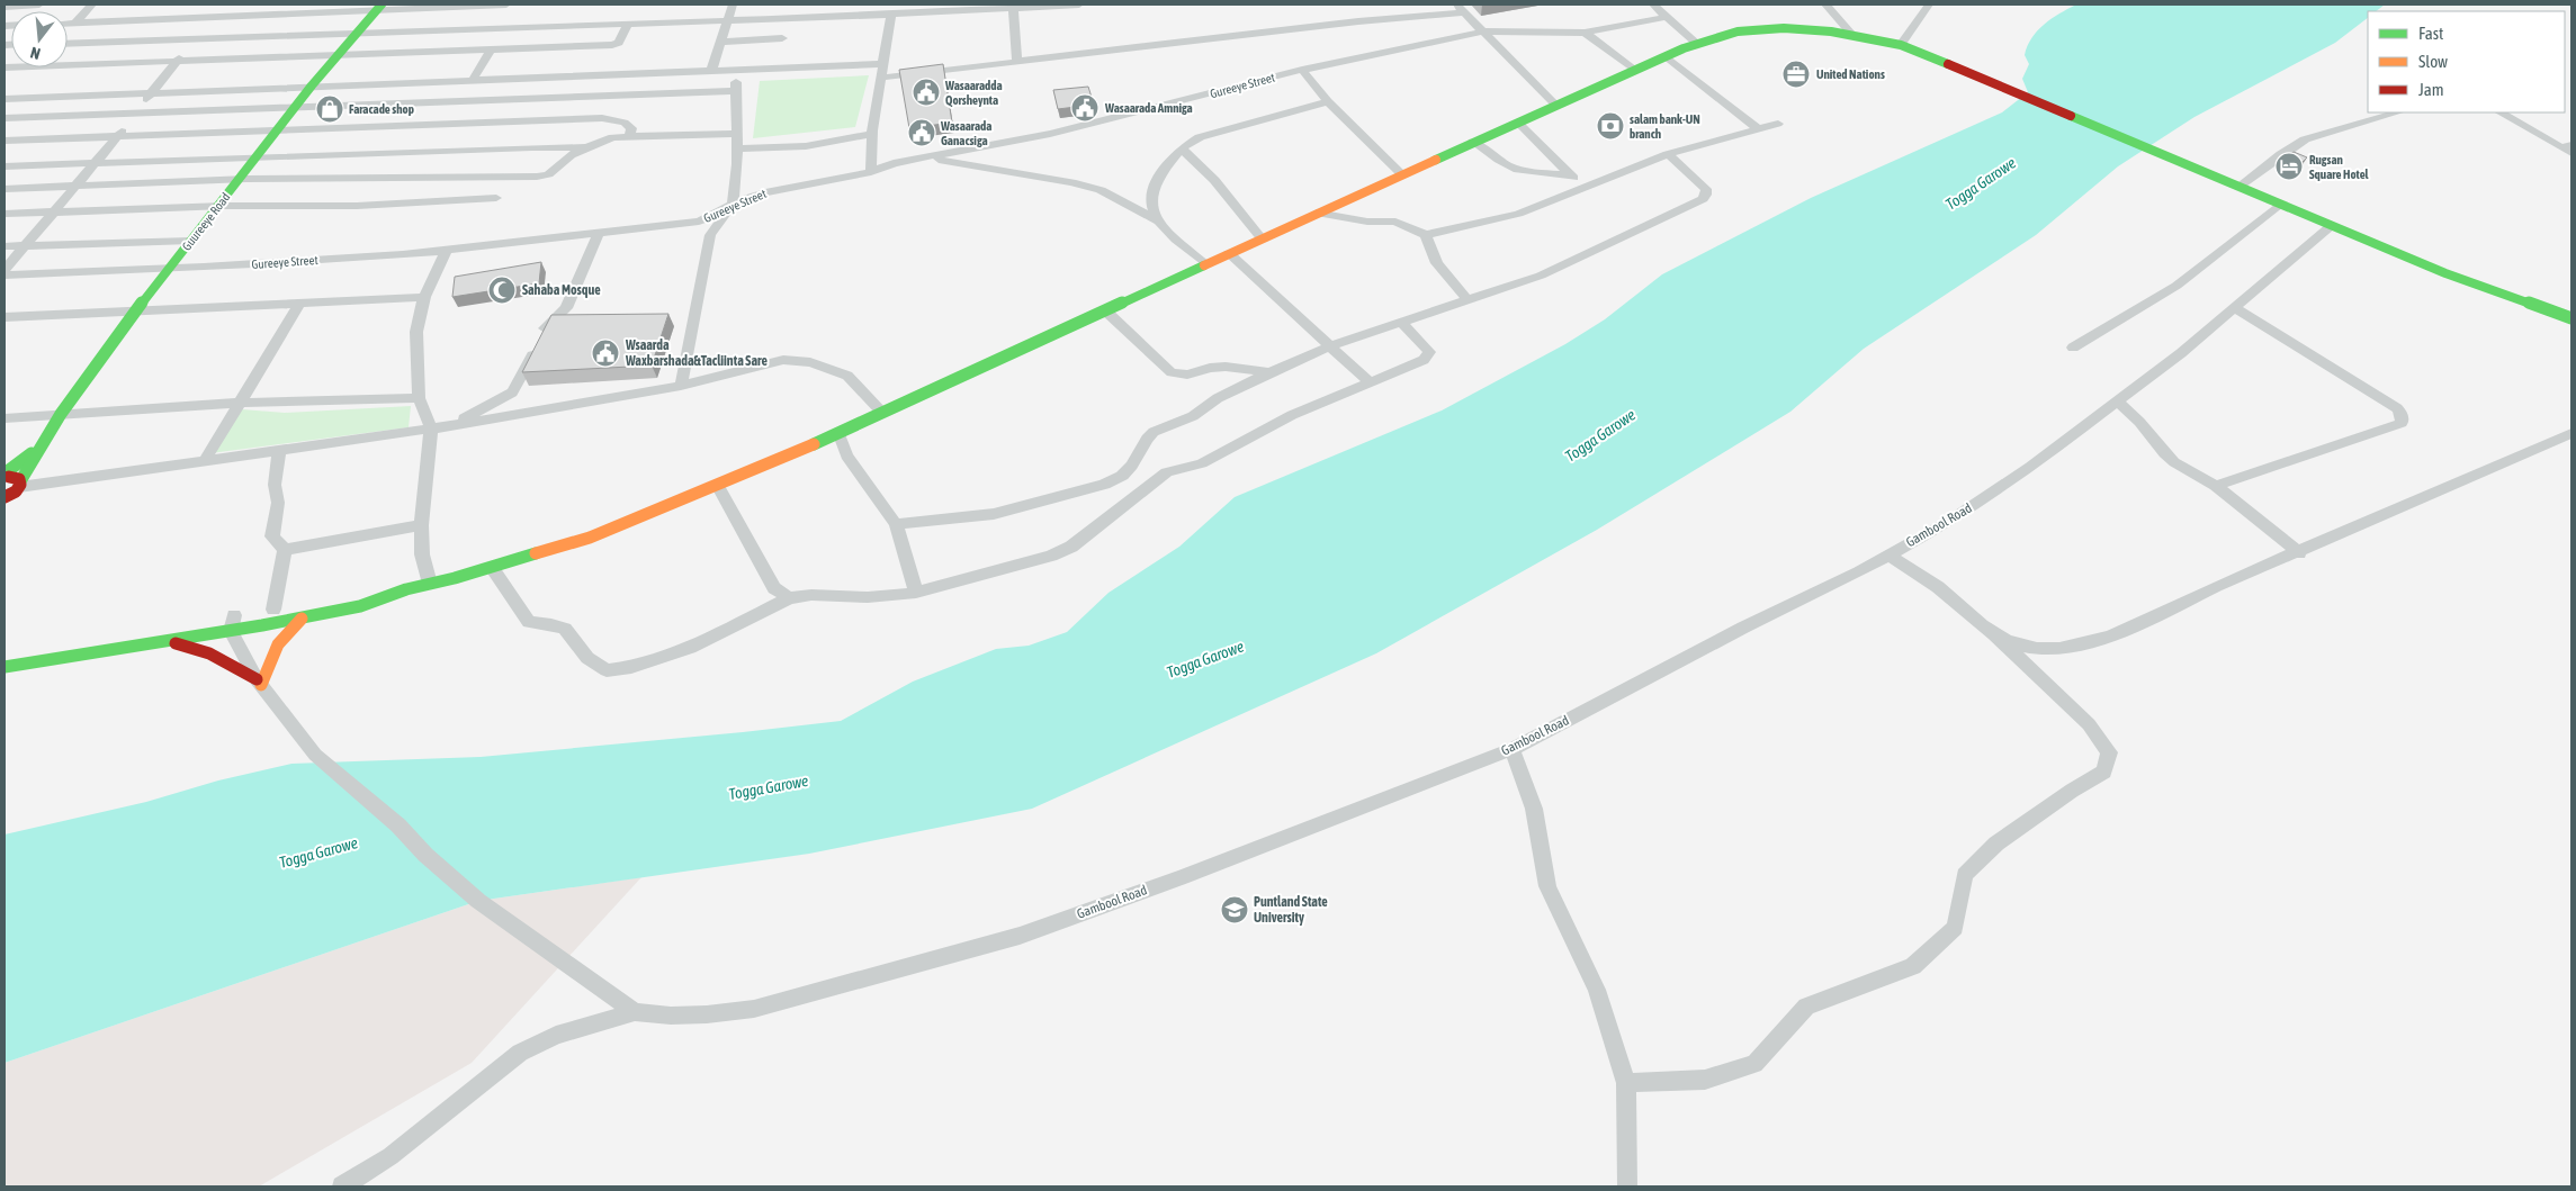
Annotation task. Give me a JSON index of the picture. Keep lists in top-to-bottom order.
{
  "streets": {
    "main road": ["Guureeye Road"],
    "street": ["Gureeye Street", "Gambool Road"]
  },
  "crossings": [
    ["Gureeye Street", "Guureeye Road"]
  ],
  "water": ["Togga Garowe"],
  "places": {
    "office": ["United Nations"],
    "public building": [
      "Wasaaradda Qorsheynta",
      "Wasaarada Amniga",
      "Wasaarada Ganacsiga",
      "Wsaarda Waxbarshada&Tacliinta Sare"
    ],
    "shop": ["Faracade shop"],
    "bank": ["salam bank-UN branch"],
    "hotel": ["Rugsan Square Hotel"],
    "mosque": ["Sahaba Mosque"],
    "school or university": ["Puntland State University"]
  },
  "legend": ["Fast", "Slow", "Jam"],
  "north": "bottom"
}
